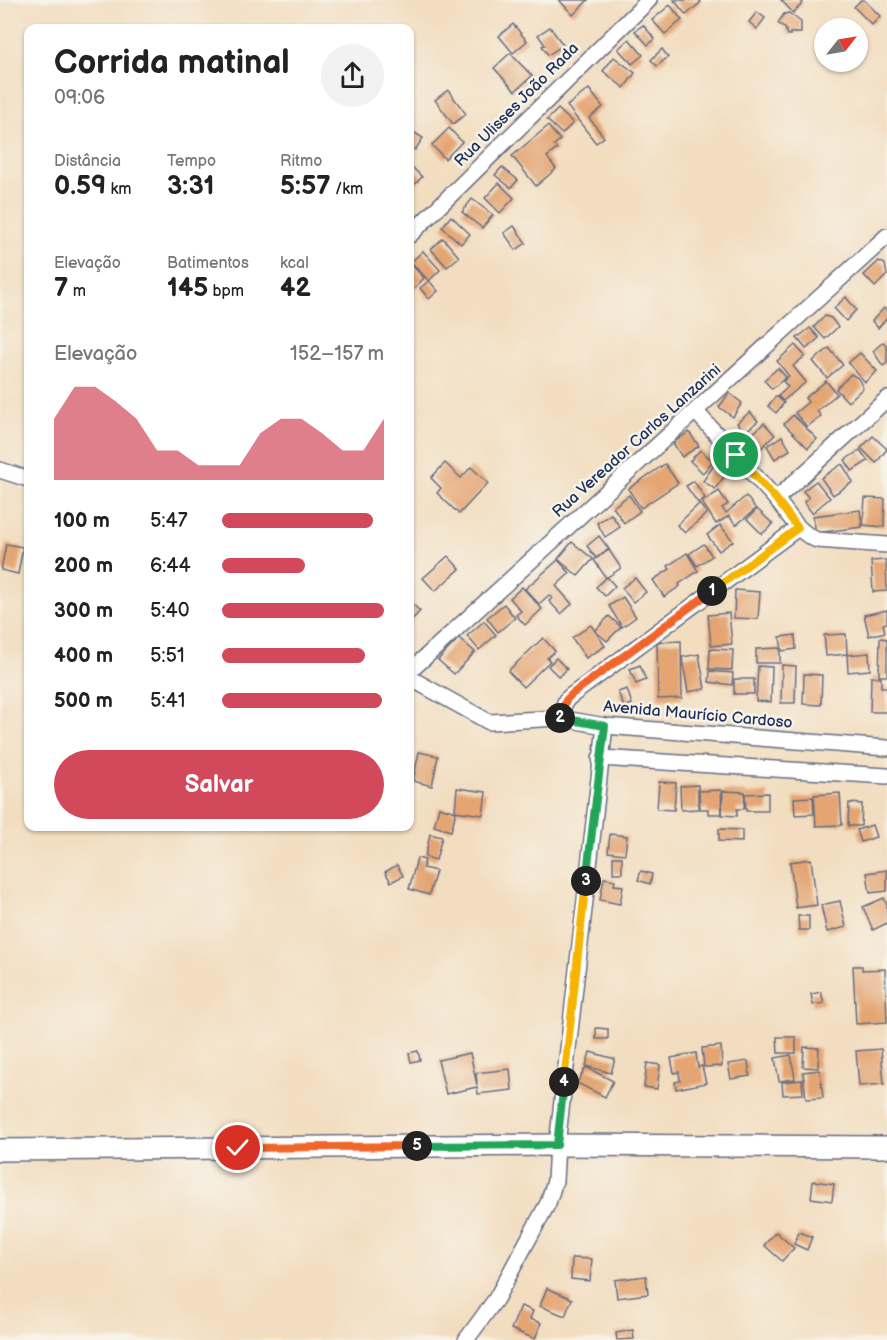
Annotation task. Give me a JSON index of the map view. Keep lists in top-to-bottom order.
{
  "streets": {
    "street": ["Rua Ulisses João Rada", "Rua Vereador Carlos Lanzarini", "Avenida Maurício Cardoso"]
  },
  "north": "top right",
  "page": {
    "heading": ["Corrida matinal", "09:06"],
    "stats": [
      ["Distância", "0.59 km"],
      ["Tempo", "3:31"],
      ["Ritmo", "5:57 /km"],
      ["Elevação", "7 m"],
      ["Batimentos", "145 bpm"],
      ["kcal", "42"]
    ],
    "chart": ["Elevação", "152–157 m"],
    "list": [
      {
        "name": "100 m",
        "note": "5:47"
      },
      {
        "name": "200 m",
        "note": "6:44"
      },
      {
        "name": "300 m",
        "note": "5:40"
      },
      {
        "name": "400 m",
        "note": "5:51"
      },
      {
        "name": "500 m",
        "note": "5:41"
      }
    ],
    "pins": [
      "1",
      "2",
      "3",
      "4",
      "5"
    ],
    "buttons": "Salvar"
  }
}
